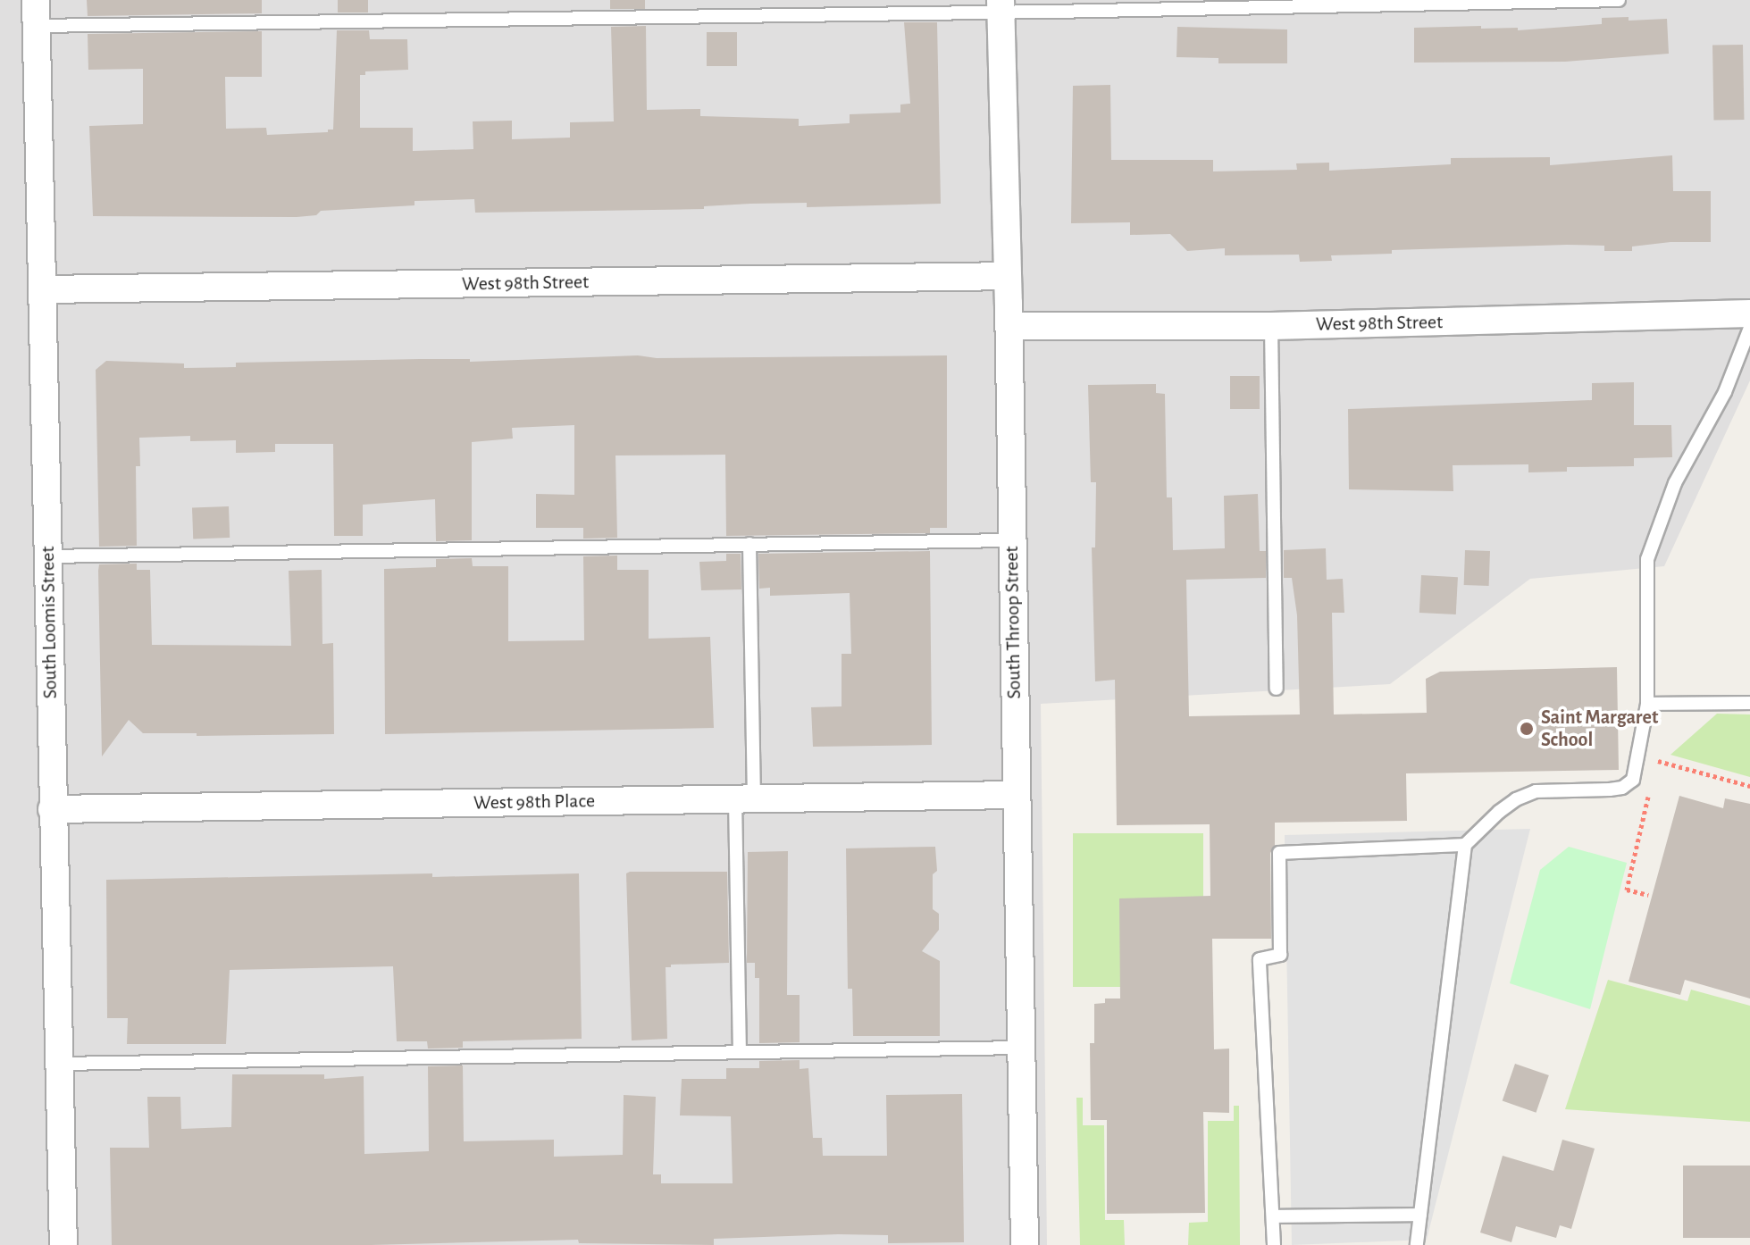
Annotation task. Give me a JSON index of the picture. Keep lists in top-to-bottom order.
{
  "streets": {
    "street": [
      "West 98th Street",
      "South Loomis Street",
      "South Throop Street",
      "West 98th Place"
    ]
  },
  "crossings": [
    ["West 98th Street", "South Loomis Street"],
    ["West 98th Street", "South Throop Street"],
    ["South Loomis Street", "West 98th Place"],
    ["South Throop Street", "West 98th Place"]
  ],
  "places": ["Saint Margaret School"]
}
